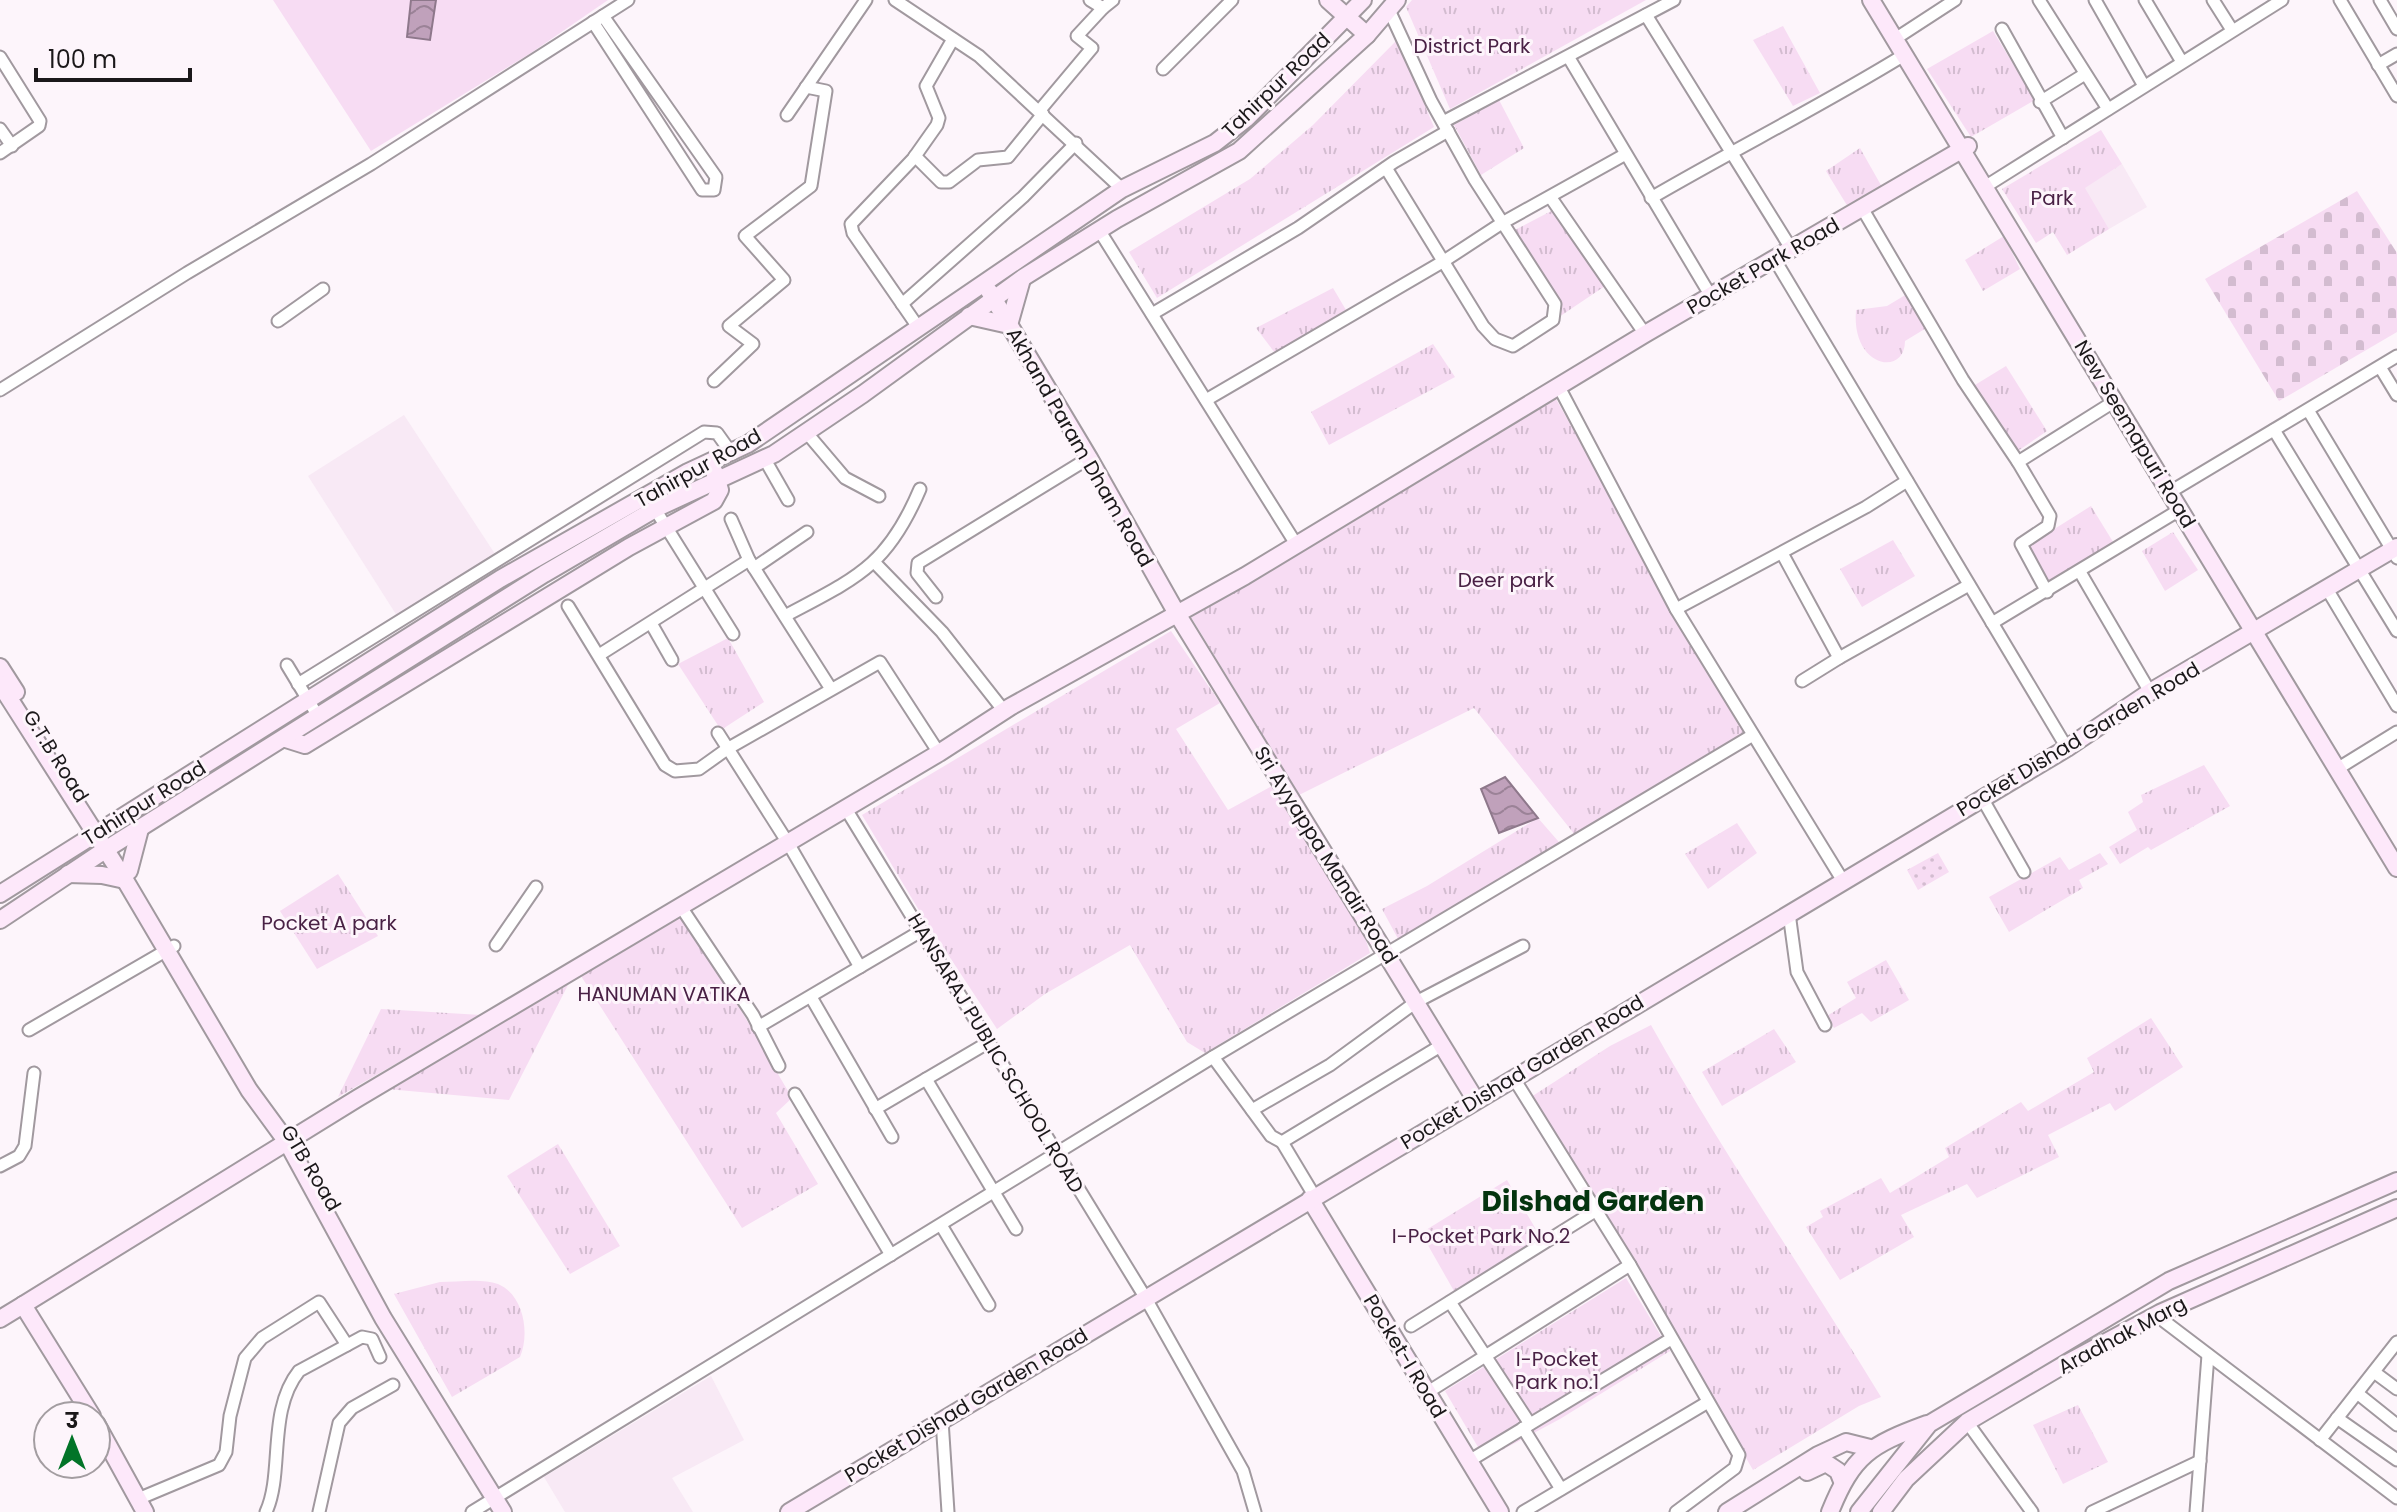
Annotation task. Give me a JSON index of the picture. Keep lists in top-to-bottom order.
{
  "streets": {
    "main road": [
      "Tahirpur Road",
      "Pocket Park Road",
      "New Seemapuri Road",
      "Akhand Param Dham Road",
      "Pocket Dishad Garden Road",
      "G.T.B Road",
      "Sri Ayyappa Mandir Road",
      "GTB Road",
      "Aradhak Marg",
      "Pocket-I Road"
    ],
    "street": ["HANSARAJ PUBLIC SCHOOL ROAD"]
  },
  "crossings": [
    ["Tahirpur Road", "Akhand Param Dham Road"],
    ["Tahirpur Road", "G.T.B Road"],
    ["Tahirpur Road", "GTB Road"],
    ["Pocket Park Road", "New Seemapuri Road"],
    ["Pocket Park Road", "Akhand Param Dham Road"],
    ["Pocket Park Road", "Sri Ayyappa Mandir Road"],
    ["Pocket Park Road", "HANSARAJ PUBLIC SCHOOL ROAD"],
    ["Pocket Park Road", "GTB Road"],
    ["New Seemapuri Road", "Pocket Dishad Garden Road"],
    ["Akhand Param Dham Road", "Sri Ayyappa Mandir Road"],
    ["Pocket Dishad Garden Road", "Sri Ayyappa Mandir Road"],
    ["Pocket Dishad Garden Road", "HANSARAJ PUBLIC SCHOOL ROAD"],
    ["Pocket Dishad Garden Road", "Pocket-I Road"],
    ["G.T.B Road", "GTB Road"]
  ],
  "districts": ["Dilshad Garden"],
  "parks": [
    "District Park",
    "Park",
    "Deer park",
    "Pocket A park",
    "HANUMAN VATIKA",
    "I-Pocket Park No.2",
    "I-Pocket Park no.1"
  ],
  "scale_bar": "100 m",
  "north": "top"
}
